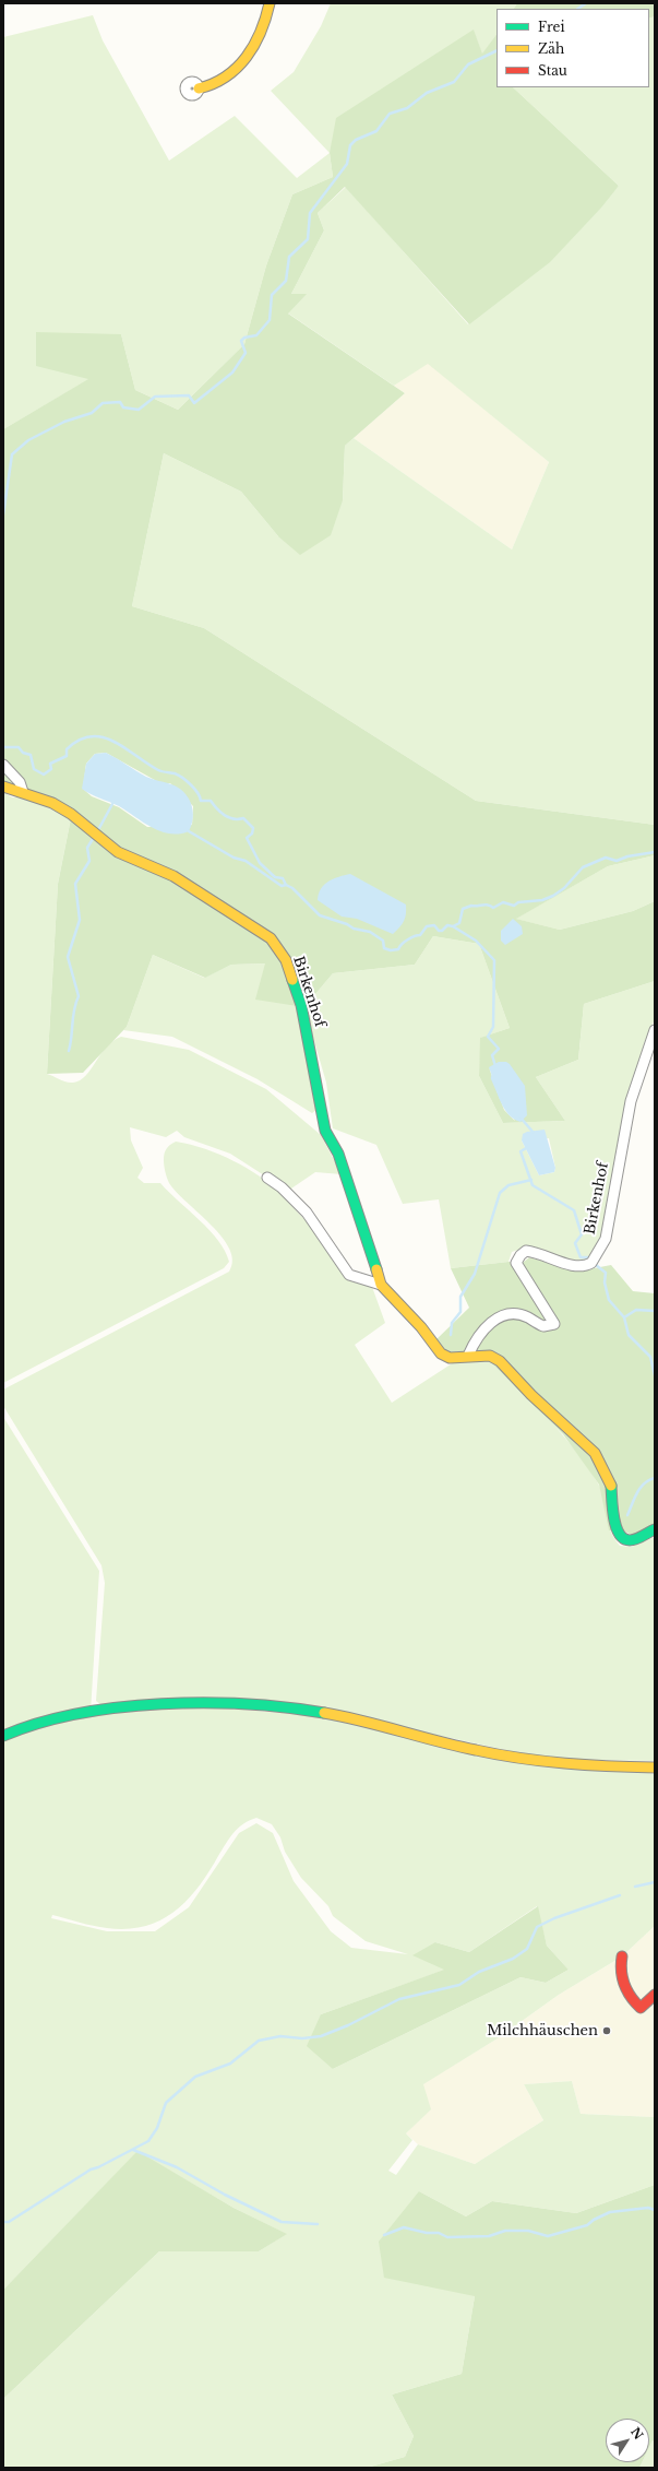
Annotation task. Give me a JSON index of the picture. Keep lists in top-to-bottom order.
{
  "streets": {
    "street": ["Birkenhof"]
  },
  "places": ["Milchhäuschen"],
  "legend": ["Frei", "Zäh", "Stau"],
  "north": "top right"
}
